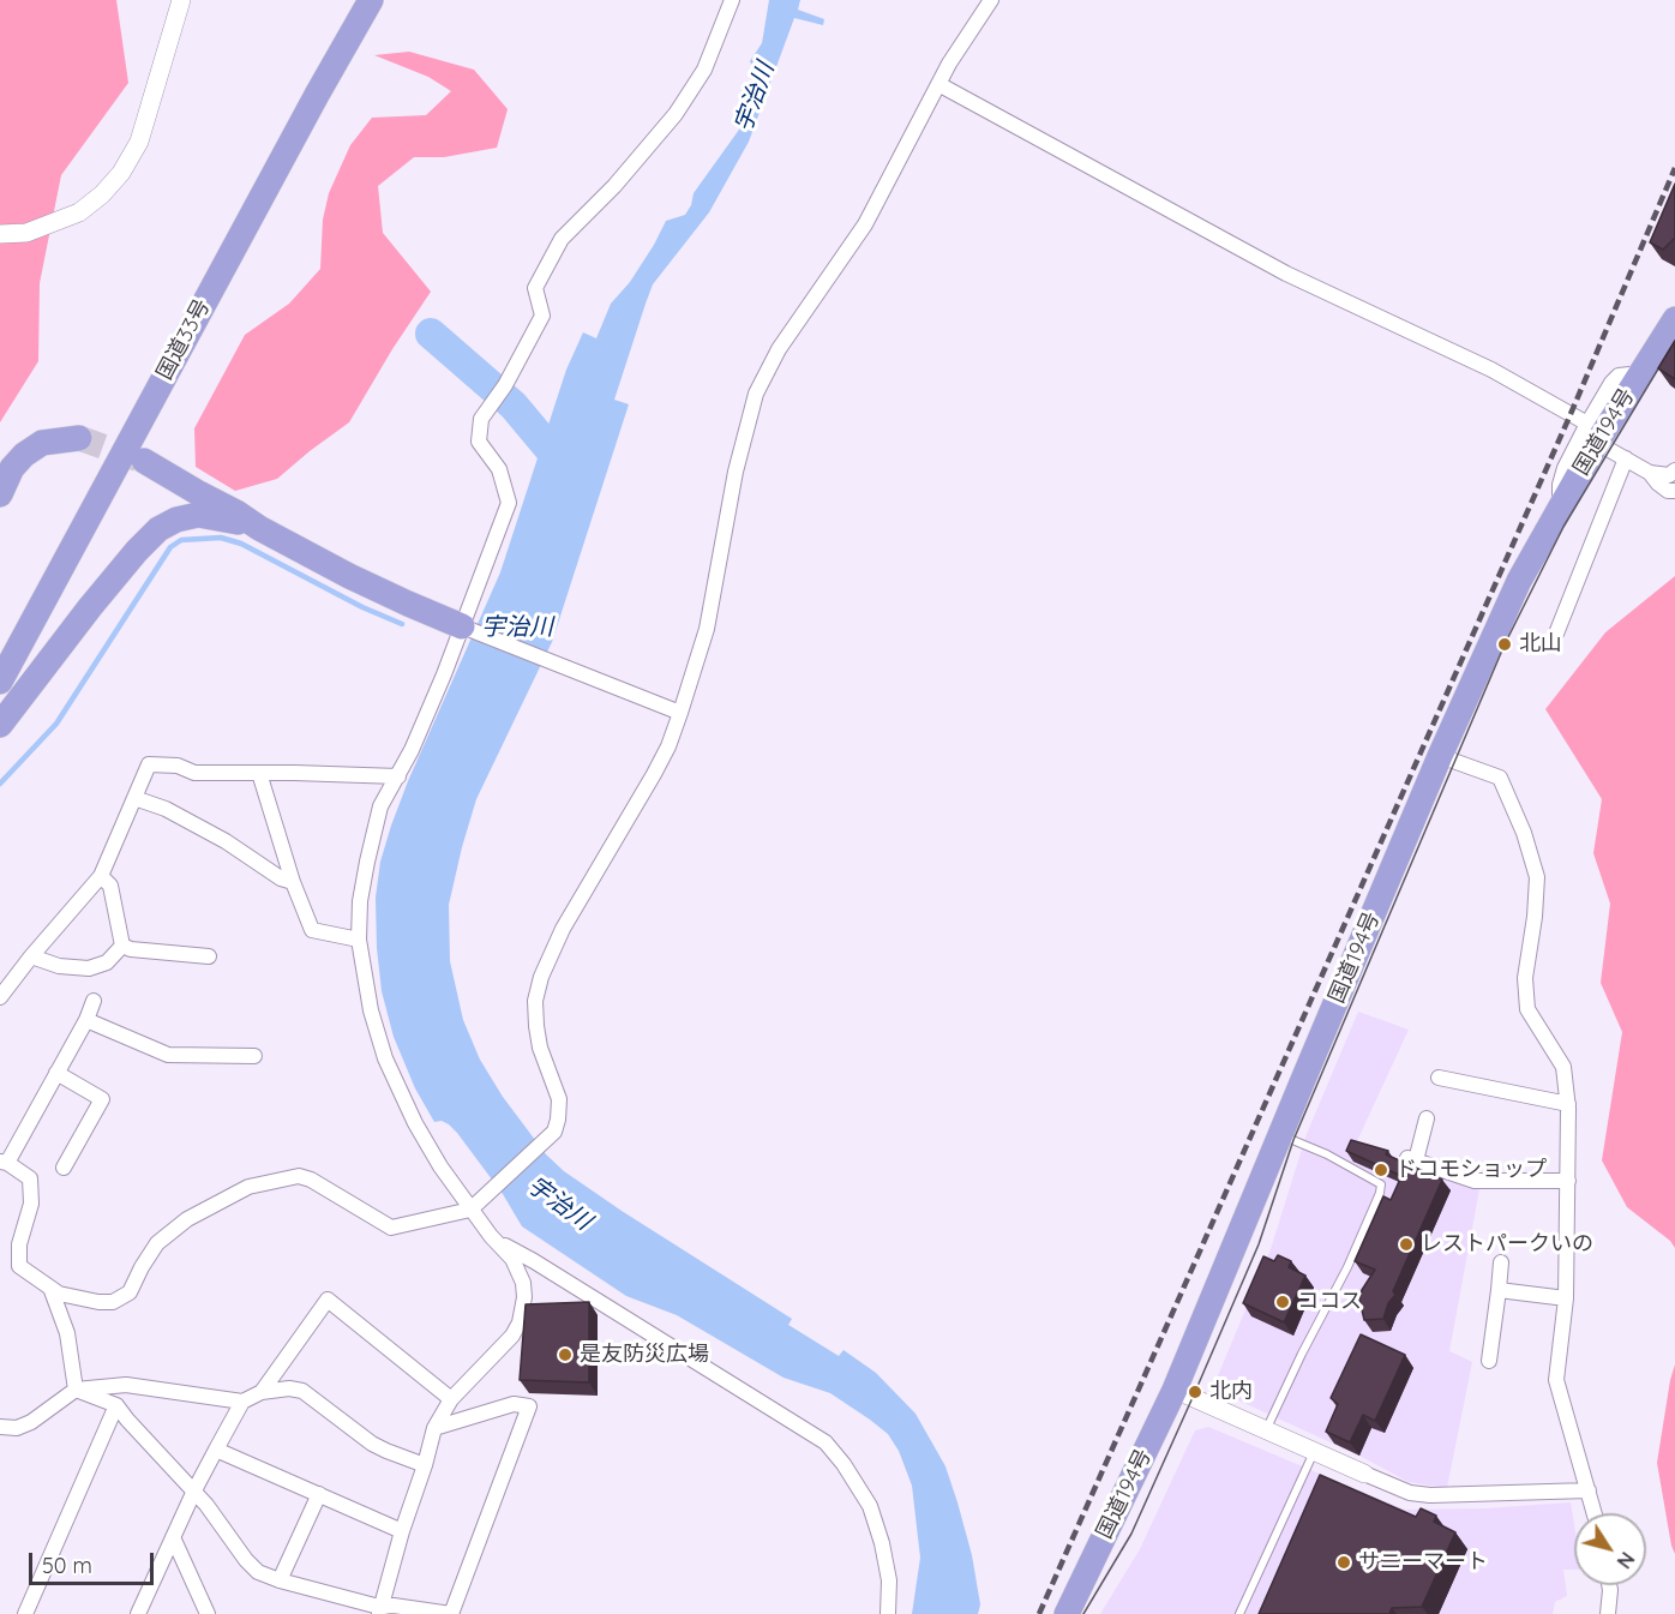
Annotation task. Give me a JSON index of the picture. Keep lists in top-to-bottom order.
{
  "streets": {
    "highway": ["国道33号", "国道194号"]
  },
  "water": ["宇治川"],
  "places": [
    "北山",
    "ドコモショップ",
    "レストパークいの",
    "ココス",
    "是友防災広場",
    "北内",
    "サニーマート"
  ],
  "scale_bar": "50 m",
  "north": "bottom right"
}
